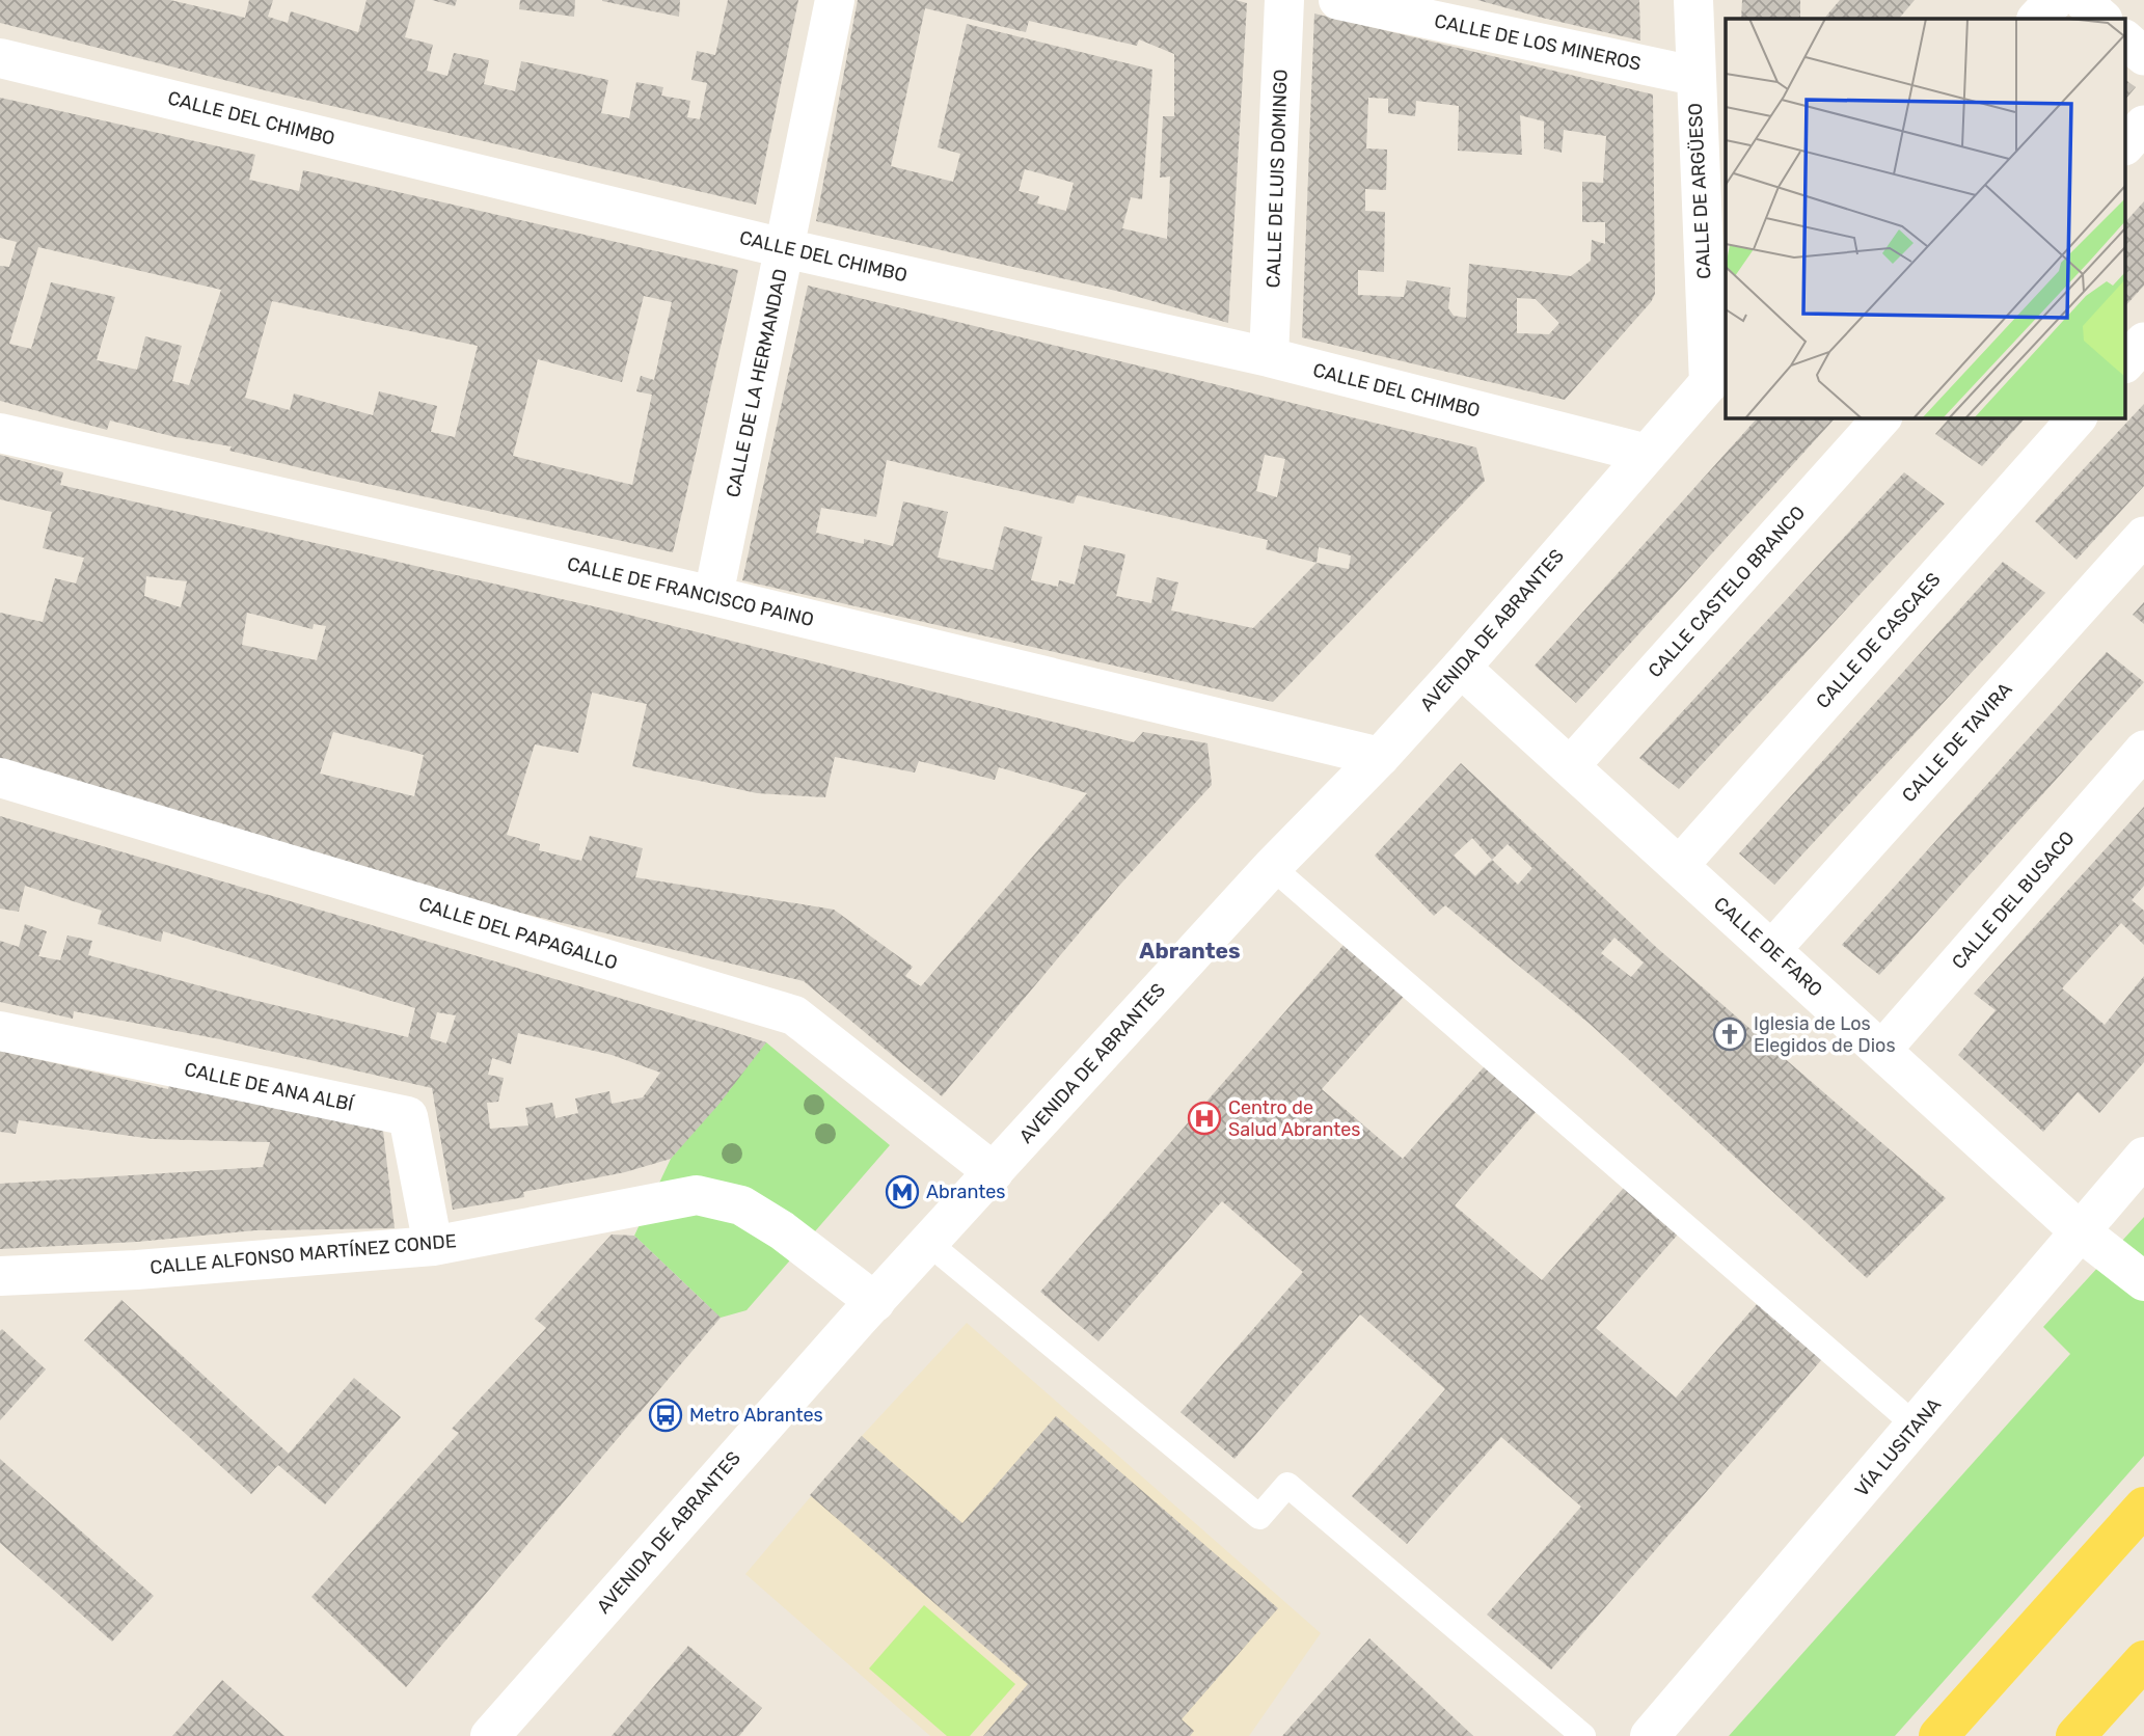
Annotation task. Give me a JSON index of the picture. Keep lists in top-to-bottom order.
{
  "streets": {
    "street": [
      "CALLE DE LOS MINEROS",
      "CALLE DEL CHIMBO",
      "CALLE DE LUIS DOMINGO",
      "CALLE DE ARGÜESO",
      "CALLE DE LA HERMANDAD",
      "CALLE DE FRANCISCO PAINO",
      "CALLE CASTELO BRANCO",
      "AVENIDA DE ABRANTES",
      "CALLE DE CASCAES",
      "CALLE DE TAVIRA",
      "CALLE DEL BUSACO",
      "CALLE DEL PAPAGALLO",
      "CALLE DE FARO",
      "CALLE DE ANA ALBÍ",
      "CALLE ALFONSO MARTÍNEZ CONDE",
      "VÍA LUSITANA"
    ]
  },
  "crossings": [
    ["CALLE DE LOS MINEROS", "CALLE DE ARGÜESO"],
    ["CALLE DEL CHIMBO", "CALLE DE LUIS DOMINGO"],
    ["CALLE DEL CHIMBO", "CALLE DE LA HERMANDAD"],
    ["CALLE DEL CHIMBO", "AVENIDA DE ABRANTES"],
    ["CALLE DE ARGÜESO", "AVENIDA DE ABRANTES"],
    ["CALLE DE LA HERMANDAD", "CALLE DE FRANCISCO PAINO"],
    ["CALLE DE FRANCISCO PAINO", "AVENIDA DE ABRANTES"],
    ["CALLE CASTELO BRANCO", "CALLE DE FARO"],
    ["AVENIDA DE ABRANTES", "CALLE DEL PAPAGALLO"],
    ["AVENIDA DE ABRANTES", "CALLE DE FARO"],
    ["AVENIDA DE ABRANTES", "CALLE ALFONSO MARTÍNEZ CONDE"],
    ["CALLE DE CASCAES", "CALLE DE FARO"],
    ["CALLE DE TAVIRA", "CALLE DE FARO"],
    ["CALLE DEL BUSACO", "CALLE DE FARO"],
    ["CALLE DE FARO", "VÍA LUSITANA"],
    ["CALLE DE ANA ALBÍ", "CALLE ALFONSO MARTÍNEZ CONDE"]
  ],
  "districts": ["Abrantes"],
  "places": {
    "church": ["Iglesia de Los Elegidos de Dios"],
    "hospital": ["Centro de Salud Abrantes"],
    "metro station": ["Abrantes"],
    "bus stop": ["Metro Abrantes"]
  }
}
